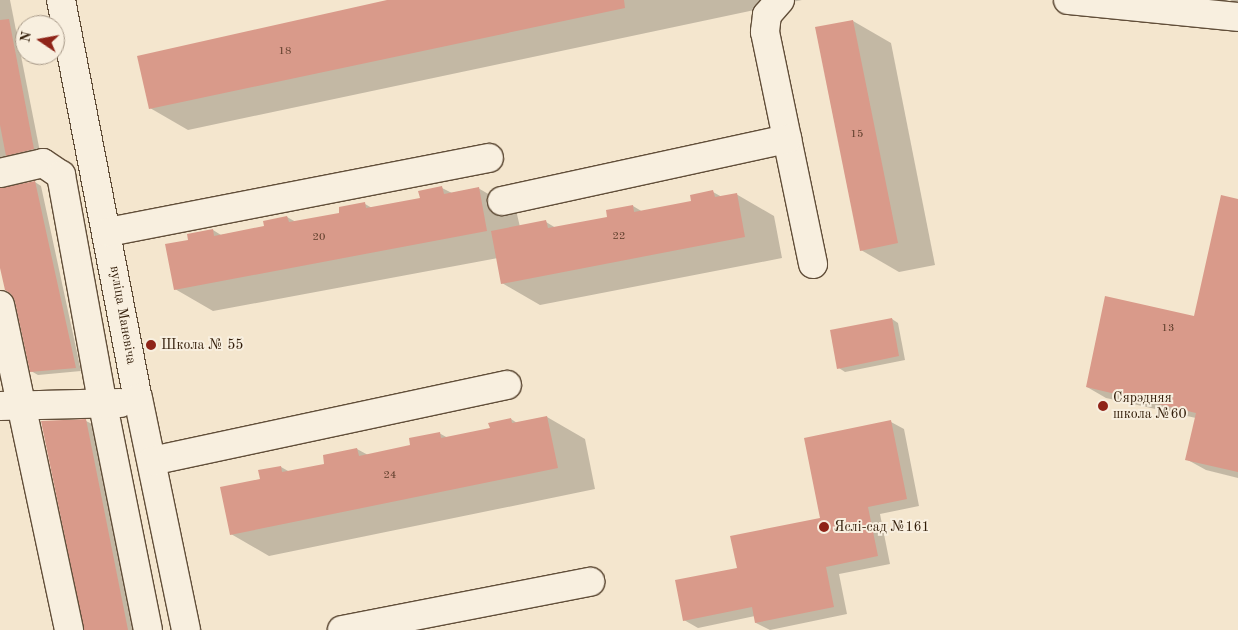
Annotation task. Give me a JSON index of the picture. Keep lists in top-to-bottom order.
{
  "streets": {
    "street": ["вуліца Маневіча"]
  },
  "places": ["Школа № 55", "Сярэдняя школа №60", "Яслі-сад №161"],
  "house_numbers": [
    "18",
    "15",
    "22",
    "20",
    "13",
    "24"
  ],
  "north": "left"
}
